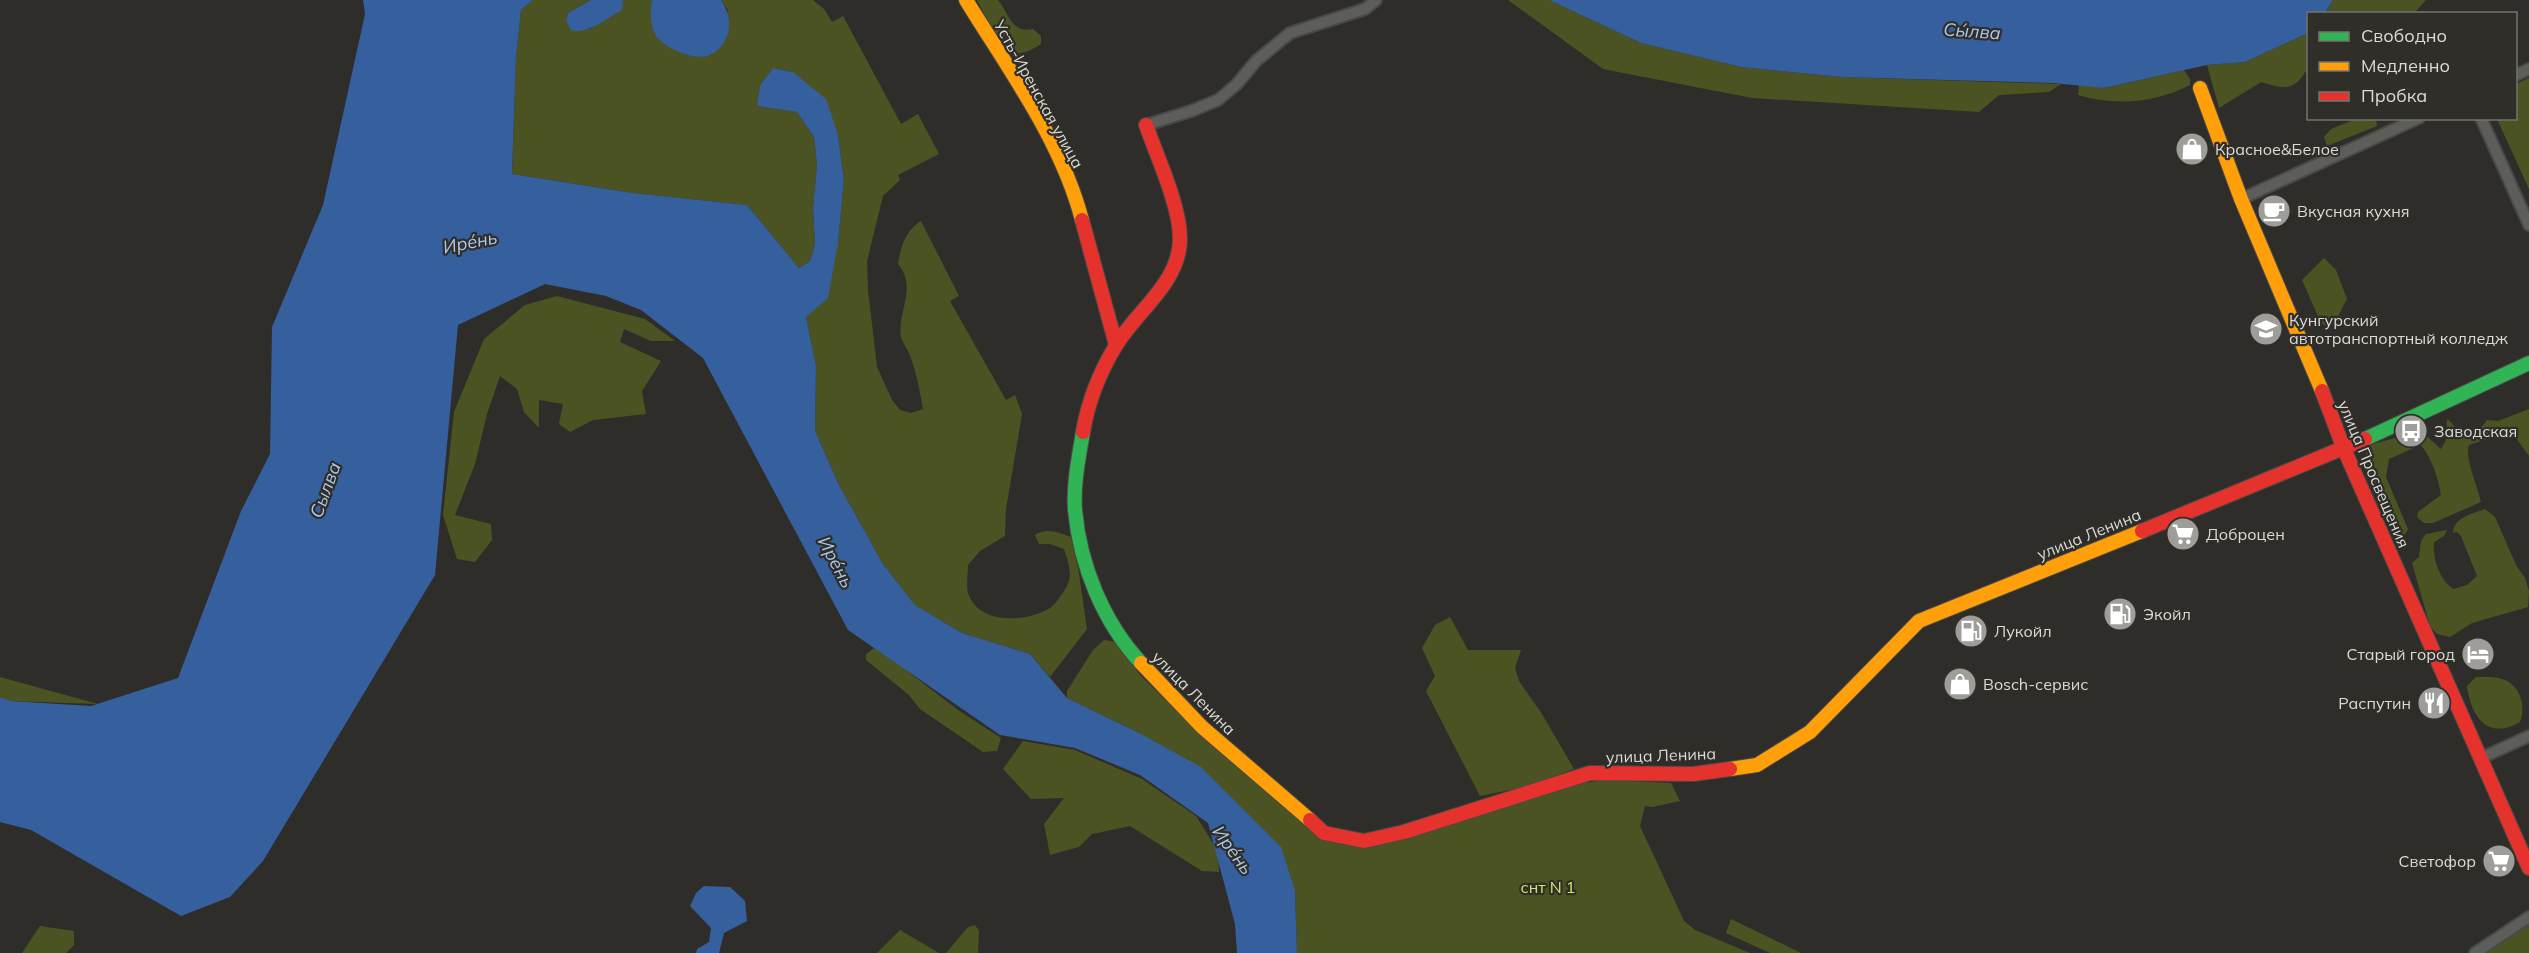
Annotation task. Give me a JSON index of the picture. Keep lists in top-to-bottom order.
{
  "streets": {
    "street": ["Усть-Иренская улица", "улица Просвещения", "улица Ленина"]
  },
  "crossings": [
    ["Усть-Иренская улица", "улица Ленина"],
    ["улица Просвещения", "улица Ленина"]
  ],
  "water": ["Сы́лва", "Ире́нь", "Сылва"],
  "parks": ["снт N 1"],
  "places": {
    "shop": ["Красное&Белое", "Bosch-сервис"],
    "cafe": ["Вкусная кухня"],
    "school or university": ["Кунгурский автотранспортный колледж"],
    "bus stop": ["Заводская"],
    "supermarket": ["Доброцен", "Светофор"],
    "fuel station": ["Экойл", "Лукойл"],
    "hotel": ["Старый город"],
    "restaurant": ["Распутин"]
  },
  "legend": ["Свободно", "Медленно", "Пробка"]
}
